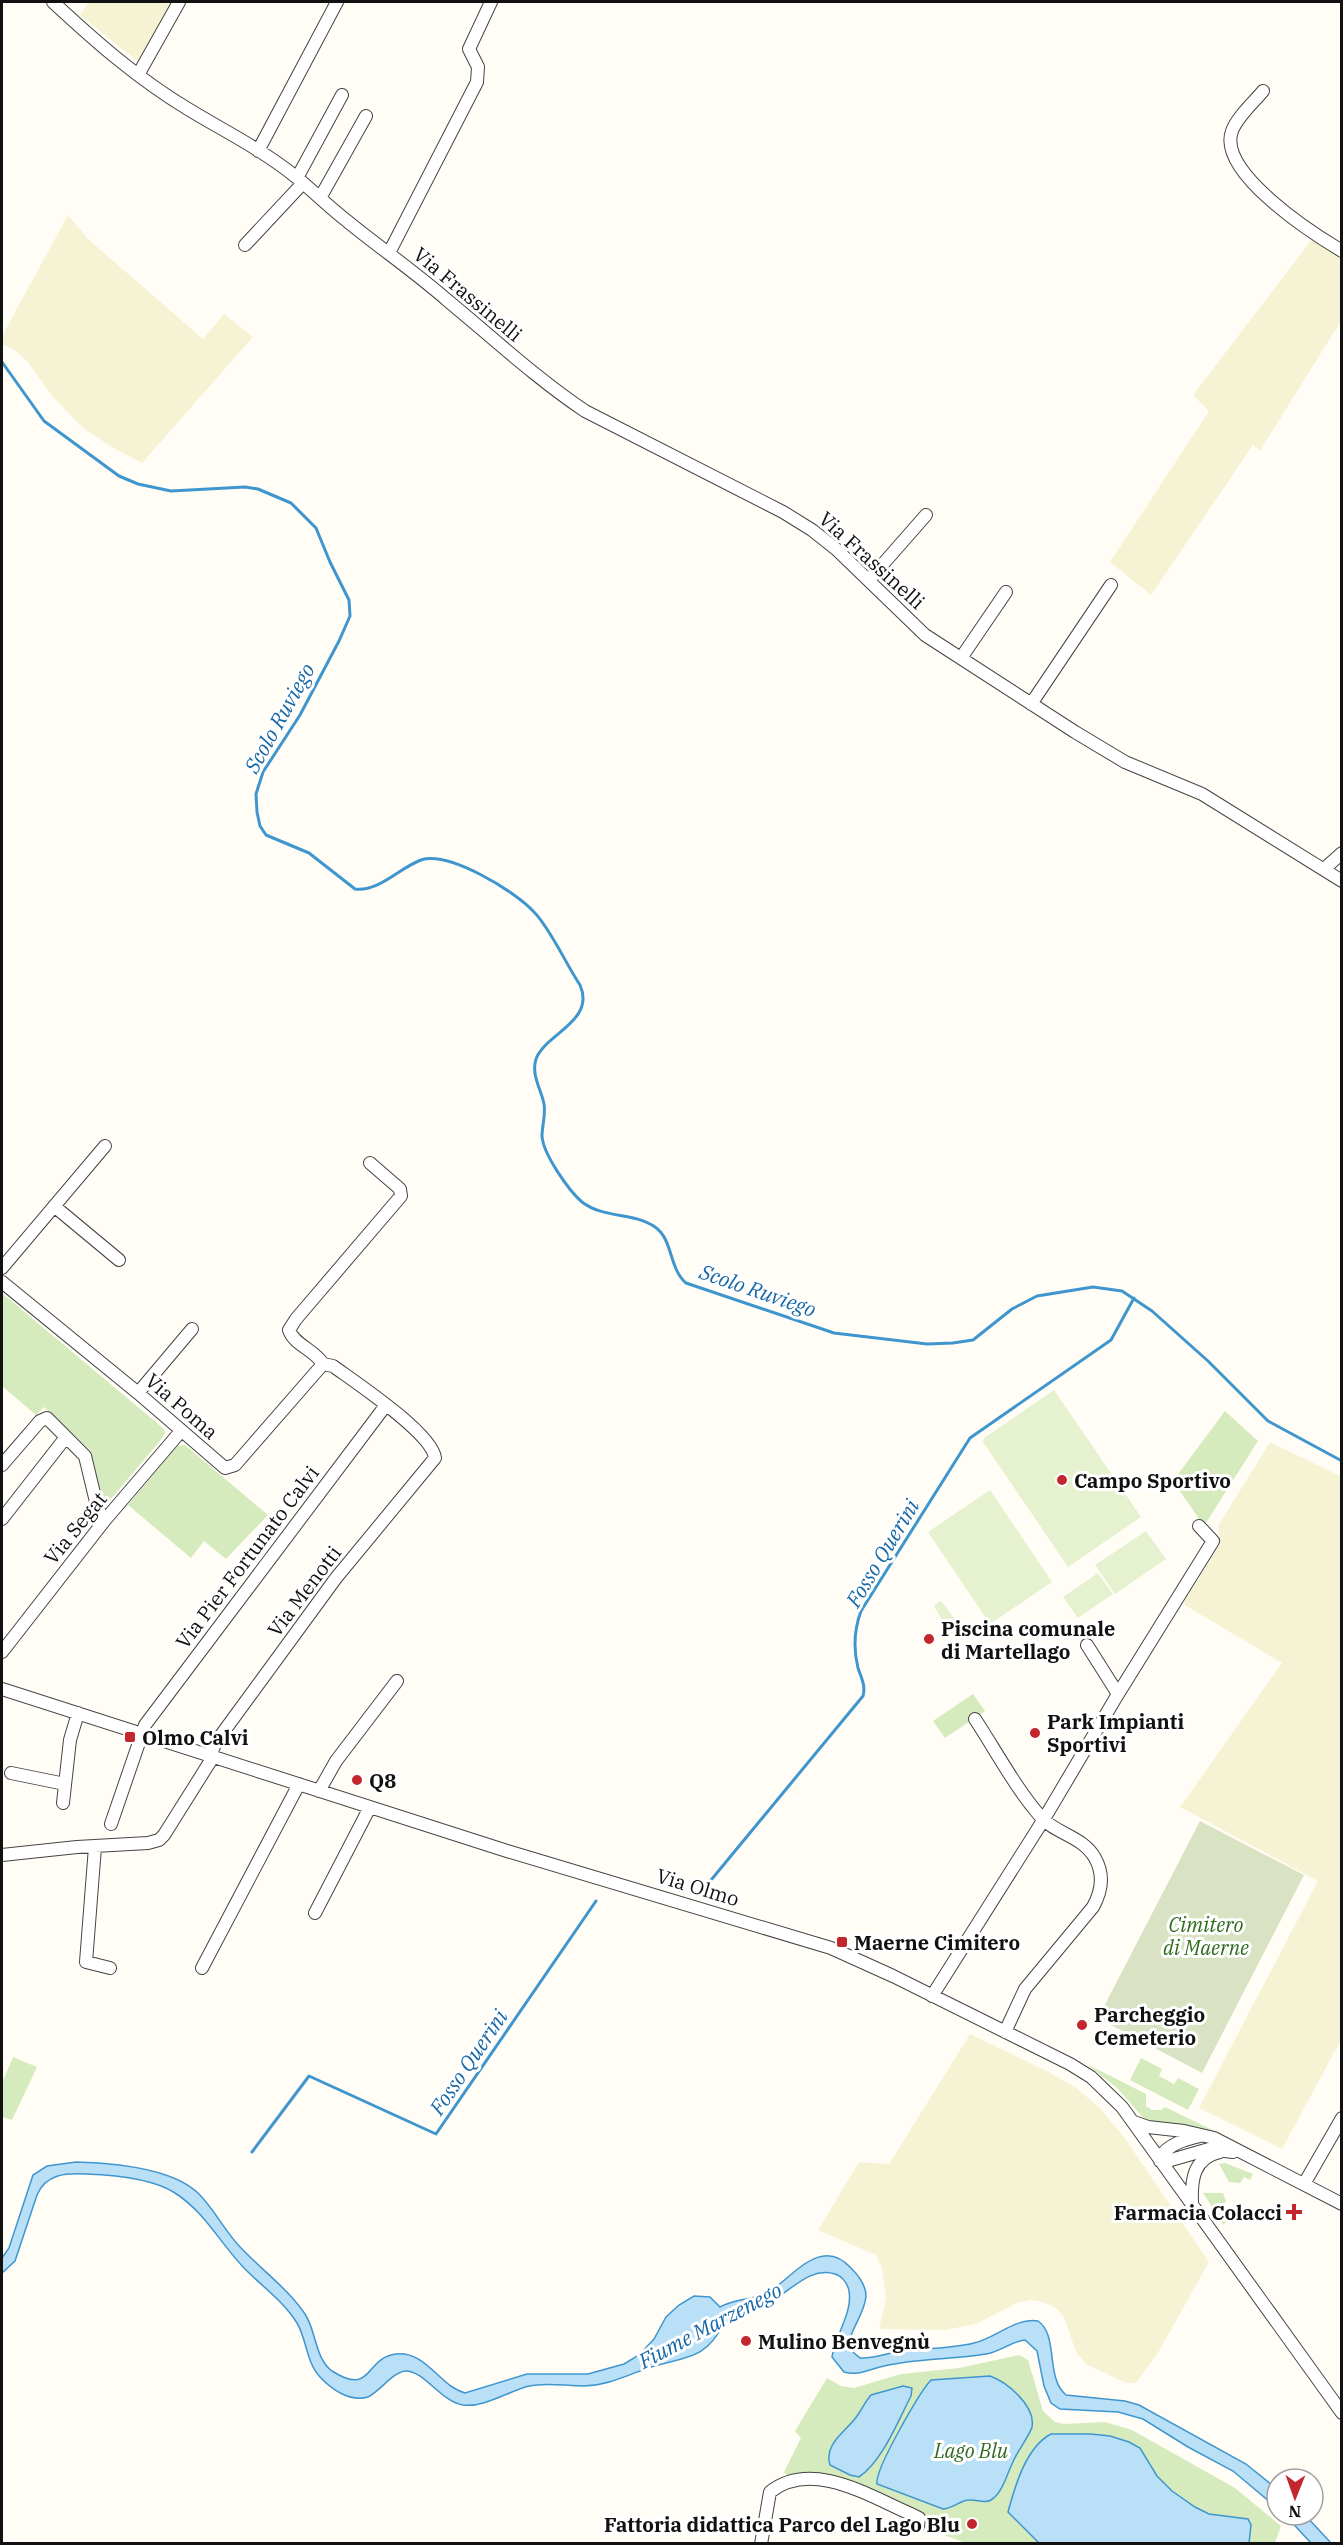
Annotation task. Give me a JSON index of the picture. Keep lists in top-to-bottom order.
{
  "streets": {
    "street": [
      "Via Frassinelli",
      "Via Poma",
      "Via Segat",
      "Via Pier Fortunato Calvi",
      "Via Menotti",
      "Via Olmo"
    ]
  },
  "crossings": [
    ["Via Poma", "Via Segat"],
    ["Via Pier Fortunato Calvi", "Via Menotti"],
    ["Via Pier Fortunato Calvi", "Via Olmo"],
    ["Via Menotti", "Via Olmo"]
  ],
  "water": ["Scolo Ruviego", "Fosso Querini", "Fiume Marzenego"],
  "parks": ["Cimitero di Maerne", "Lago Blu"],
  "places": {
    "other": [
      "Campo Sportivo",
      "Piscina comunale di Martellago",
      "Park Impianti Sportivi",
      "Q8",
      "Parcheggio Cemeterio",
      "Mulino Benvegnù",
      "Fattoria didattica Parco del Lago Blu"
    ],
    "transit": ["Olmo Calvi", "Maerne Cimitero"],
    "health": ["Farmacia Colacci"]
  },
  "north": "bottom"
}
